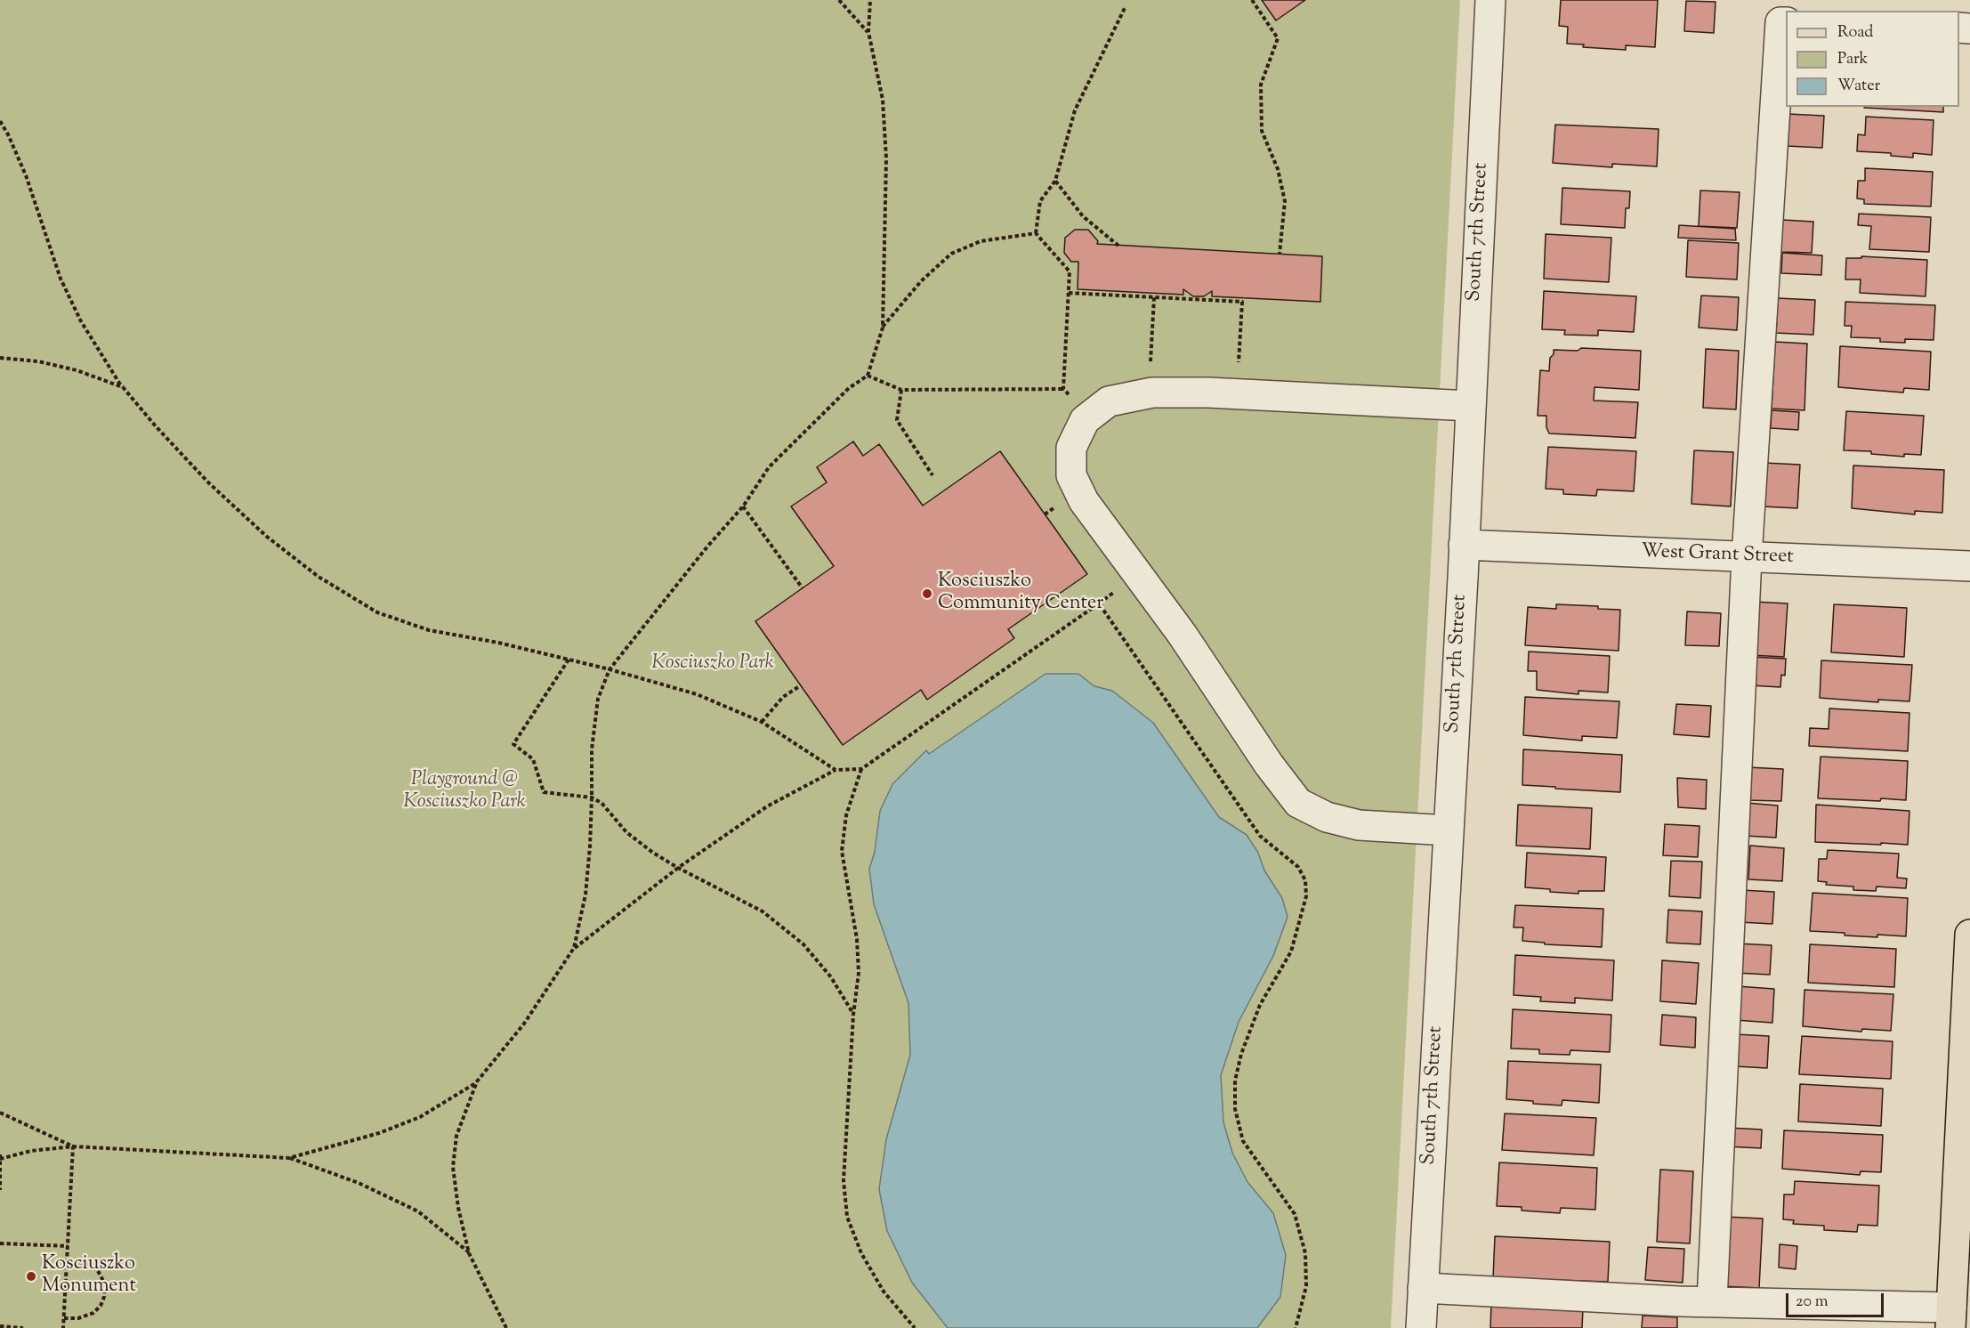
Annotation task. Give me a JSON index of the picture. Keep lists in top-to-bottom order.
{
  "streets": {
    "street": ["South 7th Street", "West Grant Street"]
  },
  "crossings": [
    ["South 7th Street", "West Grant Street"]
  ],
  "parks": ["Kosciuszko Park", "Playground @ Kosciuszko Park"],
  "places": ["Kosciuszko Community Center", "Kosciuszko Monument"],
  "legend": ["Road", "Park", "Water"],
  "scale_bar": "20 m"
}
